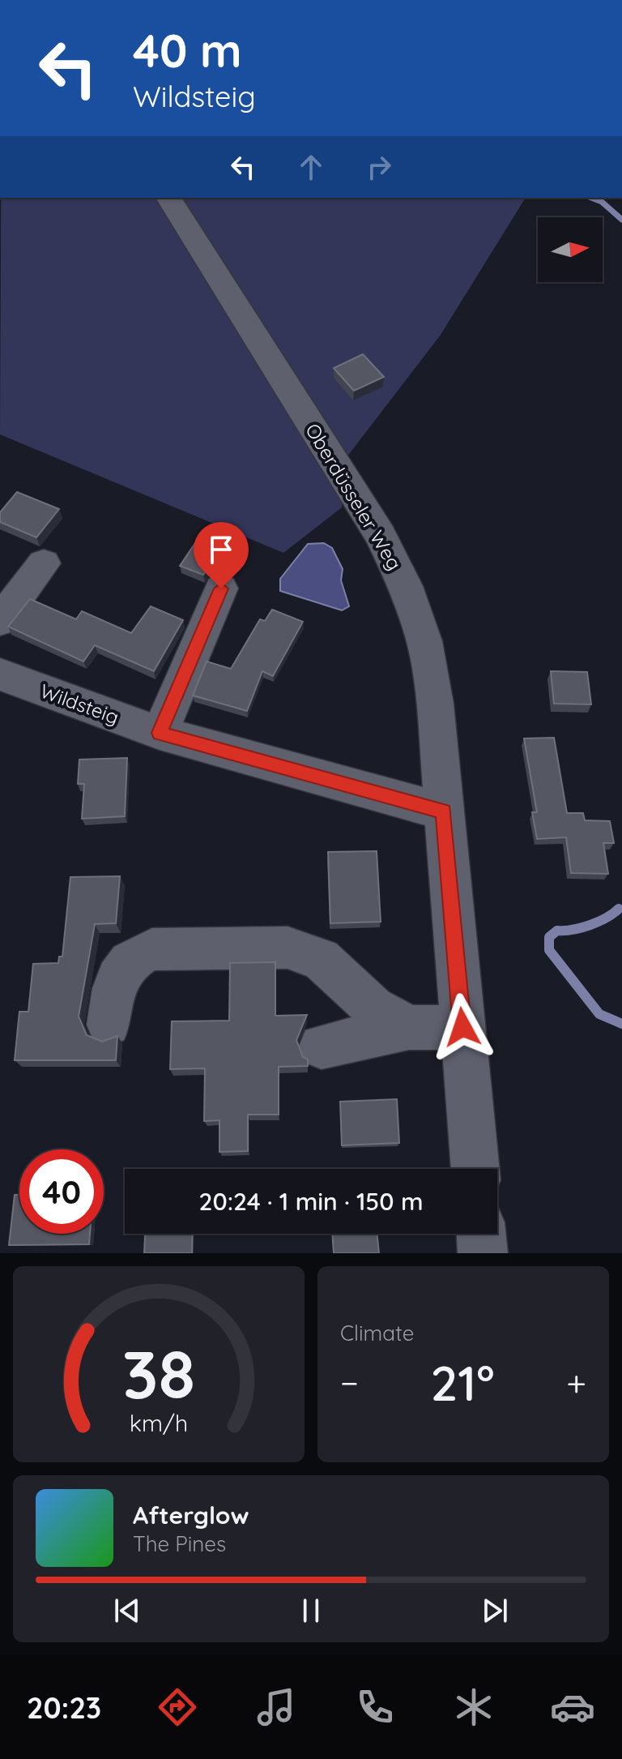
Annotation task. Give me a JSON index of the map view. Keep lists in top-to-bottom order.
{
  "streets": {
    "street": ["Oberdüsseler Weg", "Wildsteig"]
  },
  "crossings": [
    ["Oberdüsseler Weg", "Wildsteig"]
  ],
  "north": "right",
  "page": {
    "turn": ["40 m", "Wildsteig"],
    "limit": "40",
    "trip": "20:24 · 1 min · 150 m",
    "tile": "Climate",
    "heat": ["−", "21°", "+"],
    "song": ["Afterglow", "The Pines"],
    "tabs": "20:23",
    "gauge": ["38", "km/h"]
  }
}
